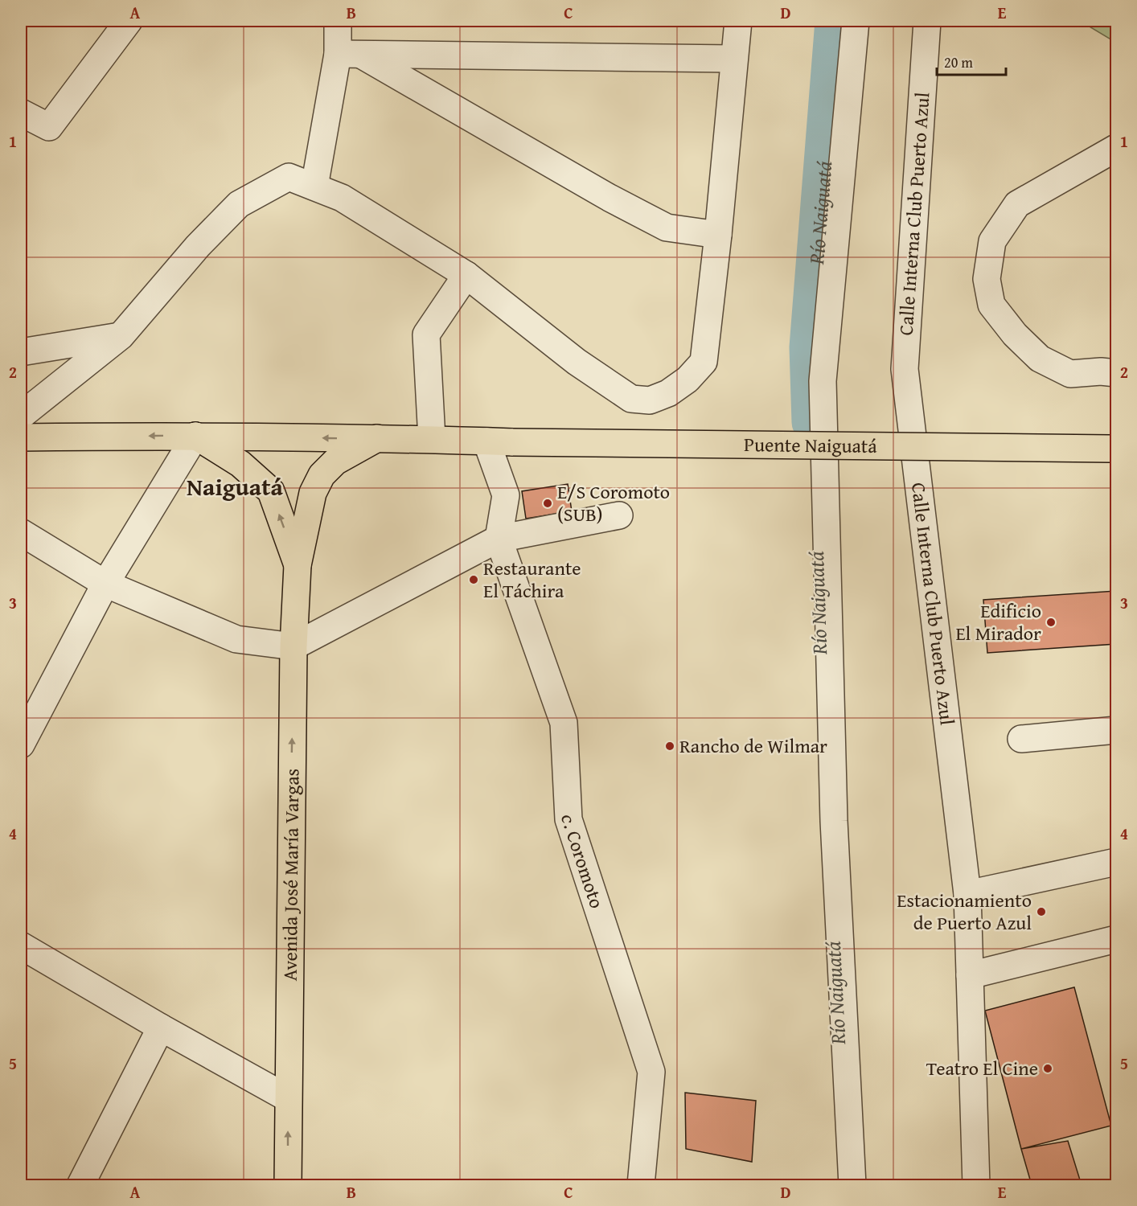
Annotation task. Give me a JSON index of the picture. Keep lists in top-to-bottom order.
{
  "streets": {
    "main road": ["Puente Naiguatá", "Avenida José María Vargas"],
    "street": ["Calle Interna Club Puerto Azul", "c. Coromoto"]
  },
  "crossings": [
    ["Puente Naiguatá", "Avenida José María Vargas"]
  ],
  "one_way": ["Avenida José María Vargas"],
  "districts": ["Naiguatá"],
  "water": ["Río Naiguatá"],
  "places": [
    "E/S Coromoto (SUB)",
    "Restaurante El Táchira",
    "Edificio El Mirador",
    "Rancho de Wilmar",
    "Estacionamiento de Puerto Azul",
    "Teatro El Cine"
  ],
  "scale_bar": "20 m",
  "grid": {
    "columns": [
      "A",
      "B",
      "C",
      "D",
      "E"
    ],
    "rows": [
      "1",
      "2",
      "3",
      "4",
      "5"
    ]
  }
}
